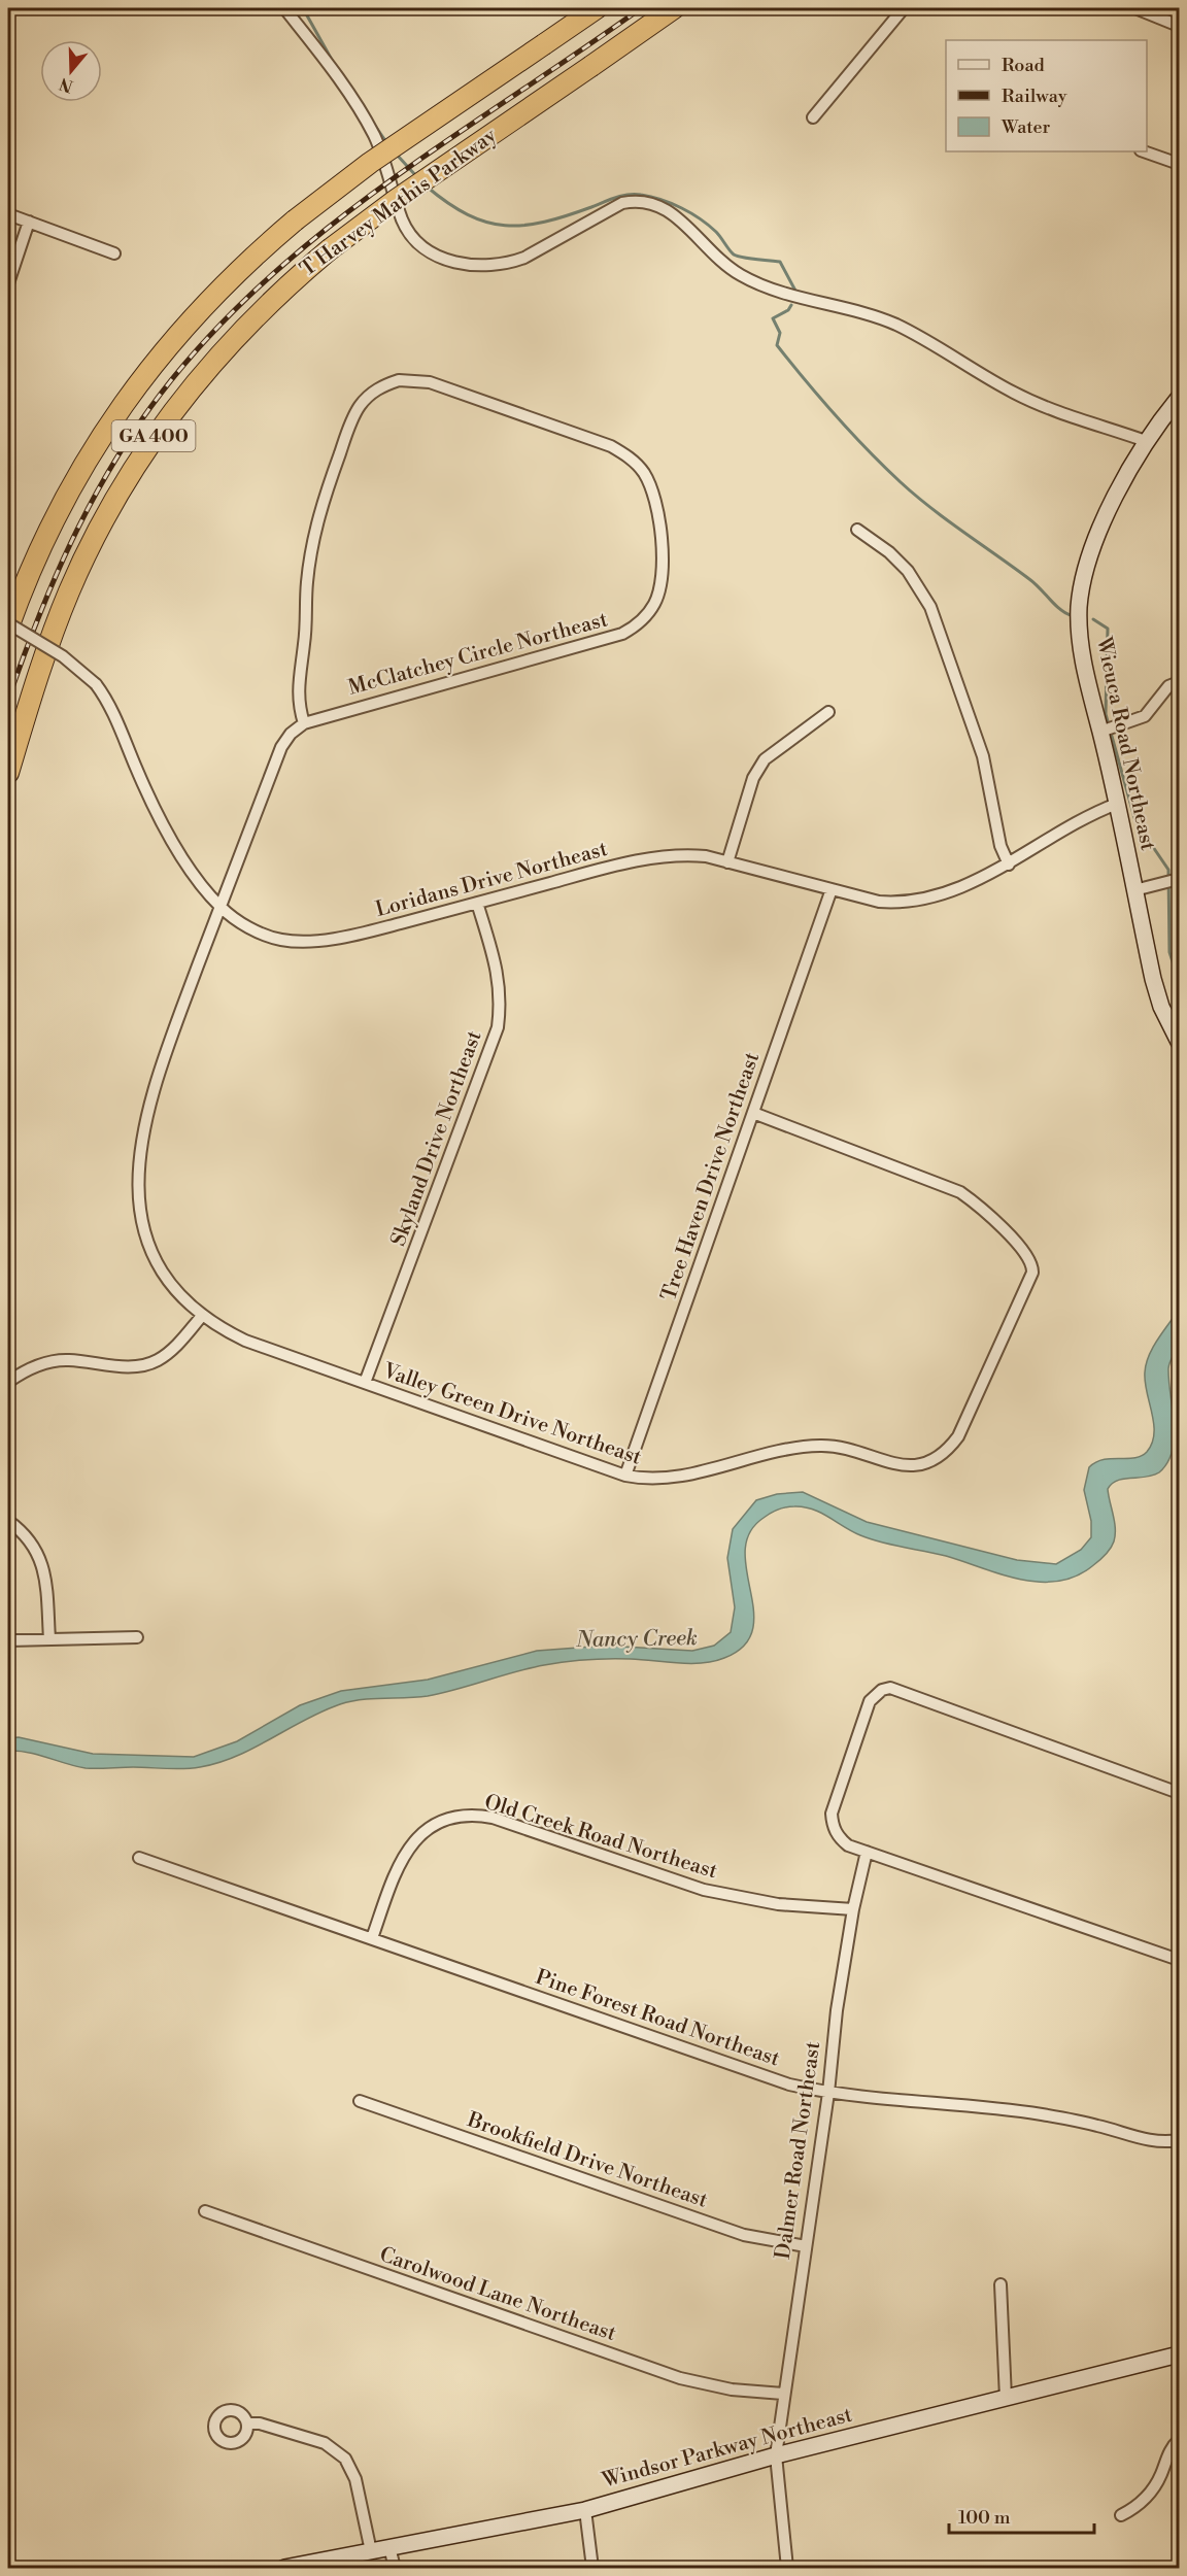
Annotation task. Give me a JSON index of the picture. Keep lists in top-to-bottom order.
{
  "streets": {
    "highway": ["T Harvey Mathis Parkway", "GA 400"],
    "street": [
      "McClatchey Circle Northeast",
      "Wieuca Road Northeast",
      "Loridans Drive Northeast",
      "Skyland Drive Northeast",
      "Tree Haven Drive Northeast",
      "Valley Green Drive Northeast",
      "Old Creek Road Northeast",
      "Pine Forest Road Northeast",
      "Dalmer Road Northeast",
      "Brookfield Drive Northeast",
      "Carolwood Lane Northeast",
      "Windsor Parkway Northeast"
    ]
  },
  "crossings": [
    ["GA 400", "Loridans Drive Northeast"],
    ["Wieuca Road Northeast", "Loridans Drive Northeast"],
    ["Loridans Drive Northeast", "Skyland Drive Northeast"],
    ["Loridans Drive Northeast", "Tree Haven Drive Northeast"],
    ["Loridans Drive Northeast", "Valley Green Drive Northeast"],
    ["Skyland Drive Northeast", "Valley Green Drive Northeast"],
    ["Tree Haven Drive Northeast", "Valley Green Drive Northeast"],
    ["Old Creek Road Northeast", "Pine Forest Road Northeast"],
    ["Old Creek Road Northeast", "Dalmer Road Northeast"],
    ["Pine Forest Road Northeast", "Dalmer Road Northeast"],
    ["Dalmer Road Northeast", "Brookfield Drive Northeast"],
    ["Dalmer Road Northeast", "Carolwood Lane Northeast"],
    ["Dalmer Road Northeast", "Windsor Parkway Northeast"]
  ],
  "water": ["Nancy Creek"],
  "legend": ["Road", "Railway", "Water"],
  "scale_bar": "100 m",
  "north": "bottom"
}
